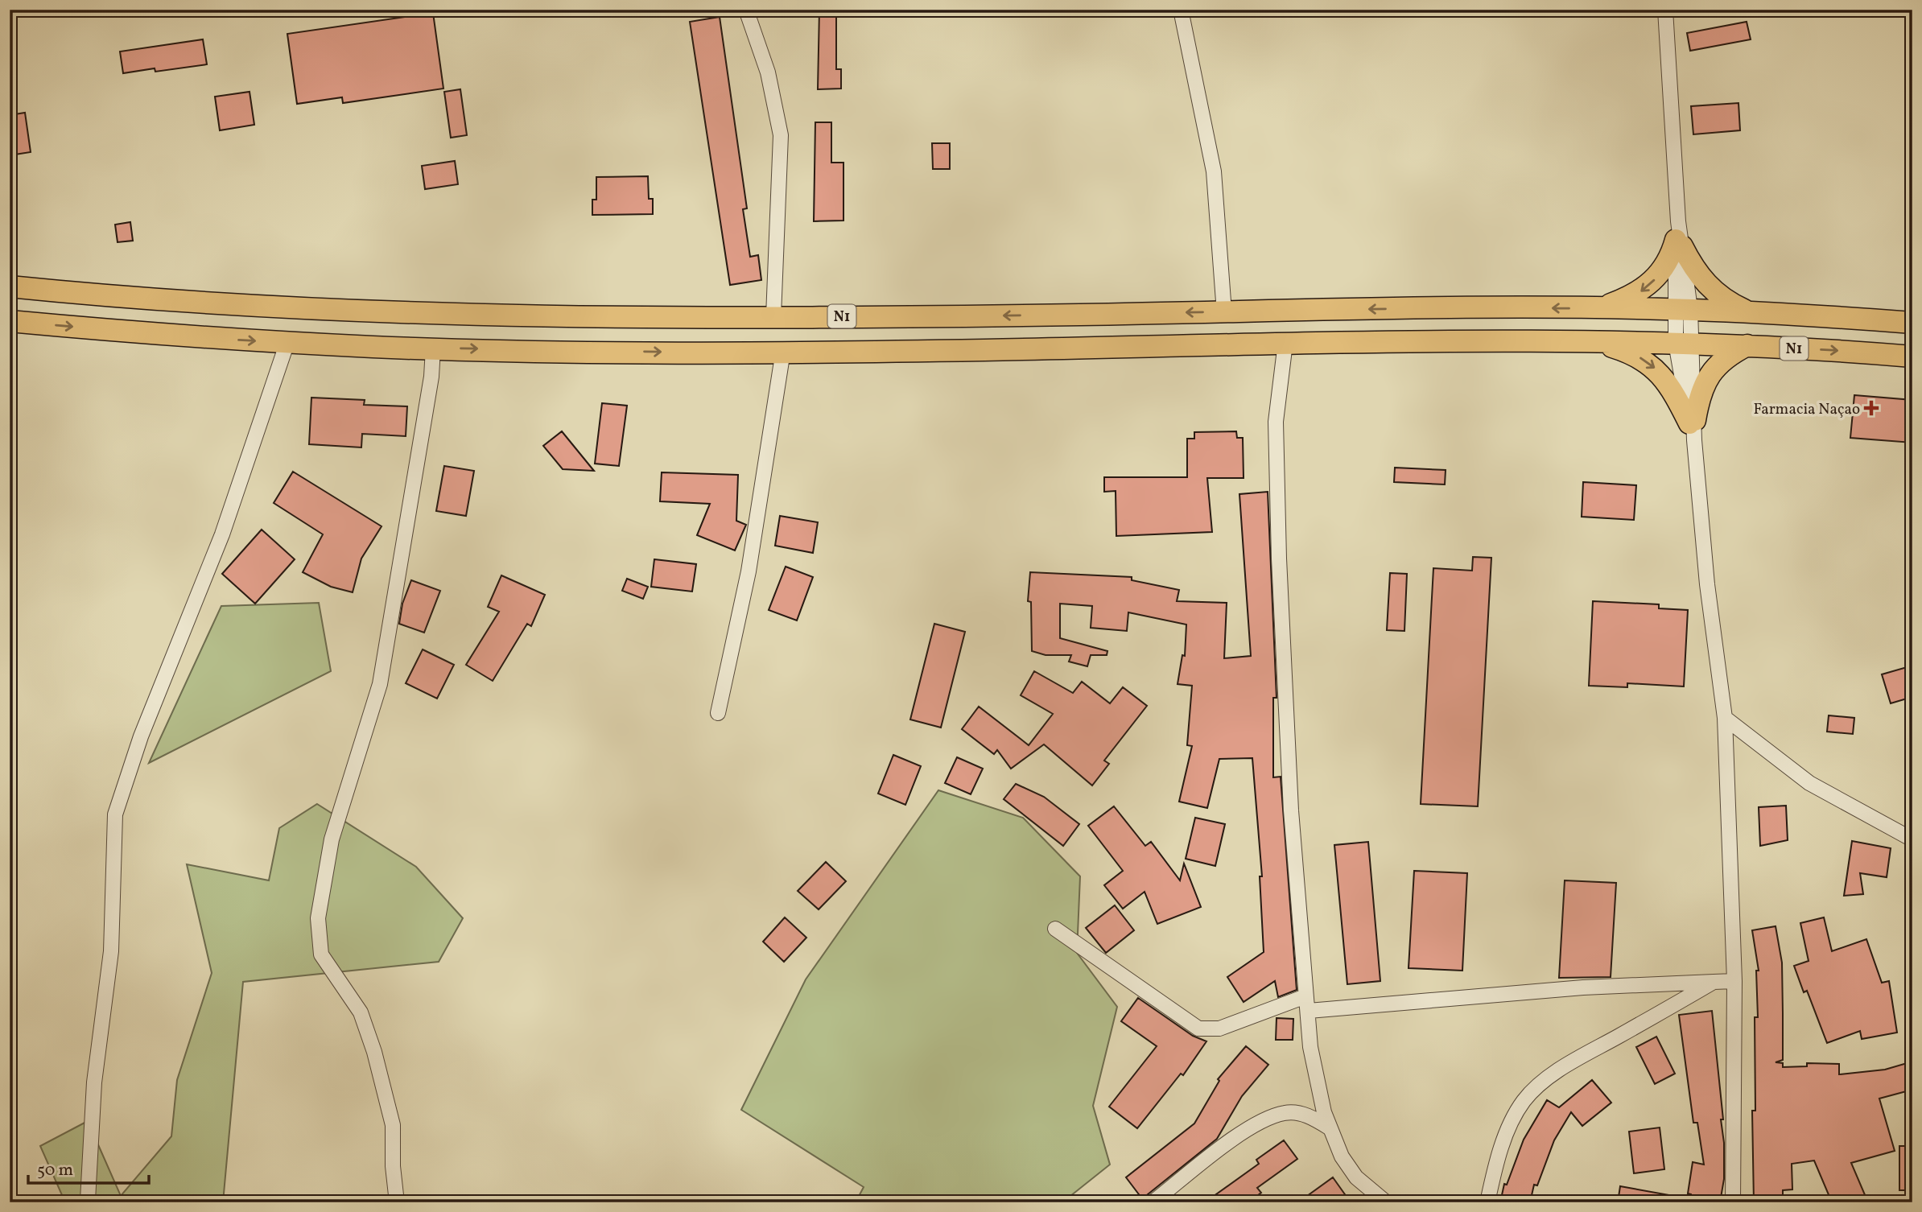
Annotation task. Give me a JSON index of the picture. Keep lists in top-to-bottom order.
{
  "streets": {
    "main road": ["N1"]
  },
  "places": {
    "health": ["Farmacia Naçao"]
  },
  "scale_bar": "50 m"
}
